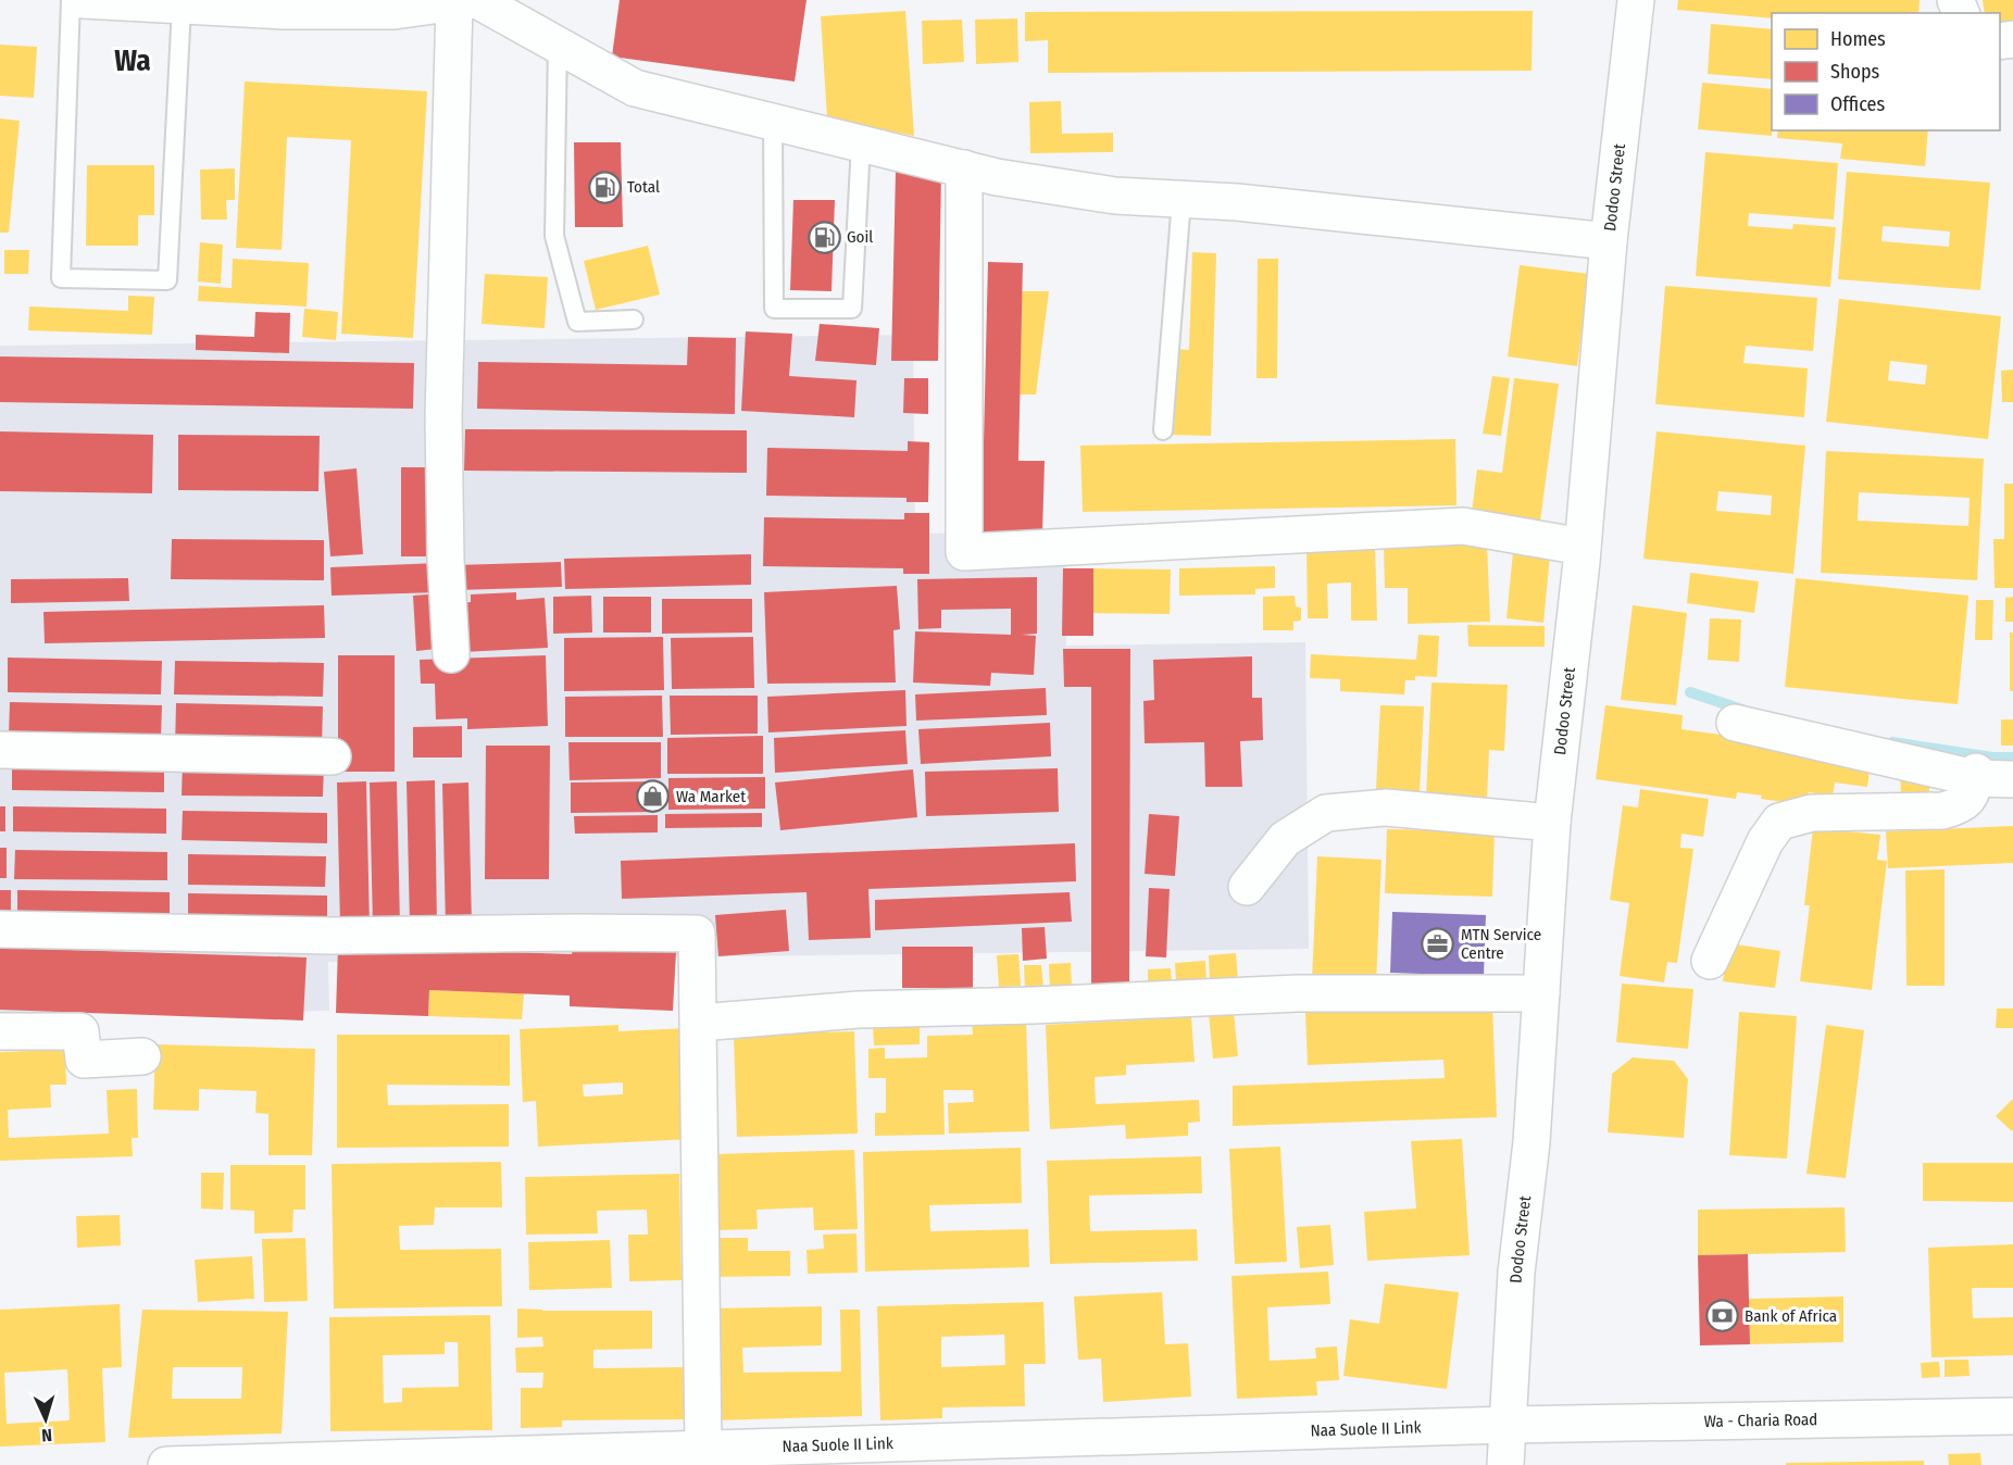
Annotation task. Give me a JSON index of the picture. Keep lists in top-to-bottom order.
{
  "streets": {
    "street": ["Dodoo Street", "Wa - Charia Road", "Naa Suole II Link"]
  },
  "crossings": [
    ["Dodoo Street", "Wa - Charia Road"],
    ["Dodoo Street", "Naa Suole II Link"],
    ["Wa - Charia Road", "Naa Suole II Link"]
  ],
  "districts": ["Wa"],
  "places": {
    "fuel station": ["Total", "Goil"],
    "shop": ["Wa Market"],
    "office": ["MTN Service Centre"],
    "bank": ["Bank of Africa"]
  },
  "legend": ["Homes", "Shops", "Offices"],
  "north": "bottom"
}
